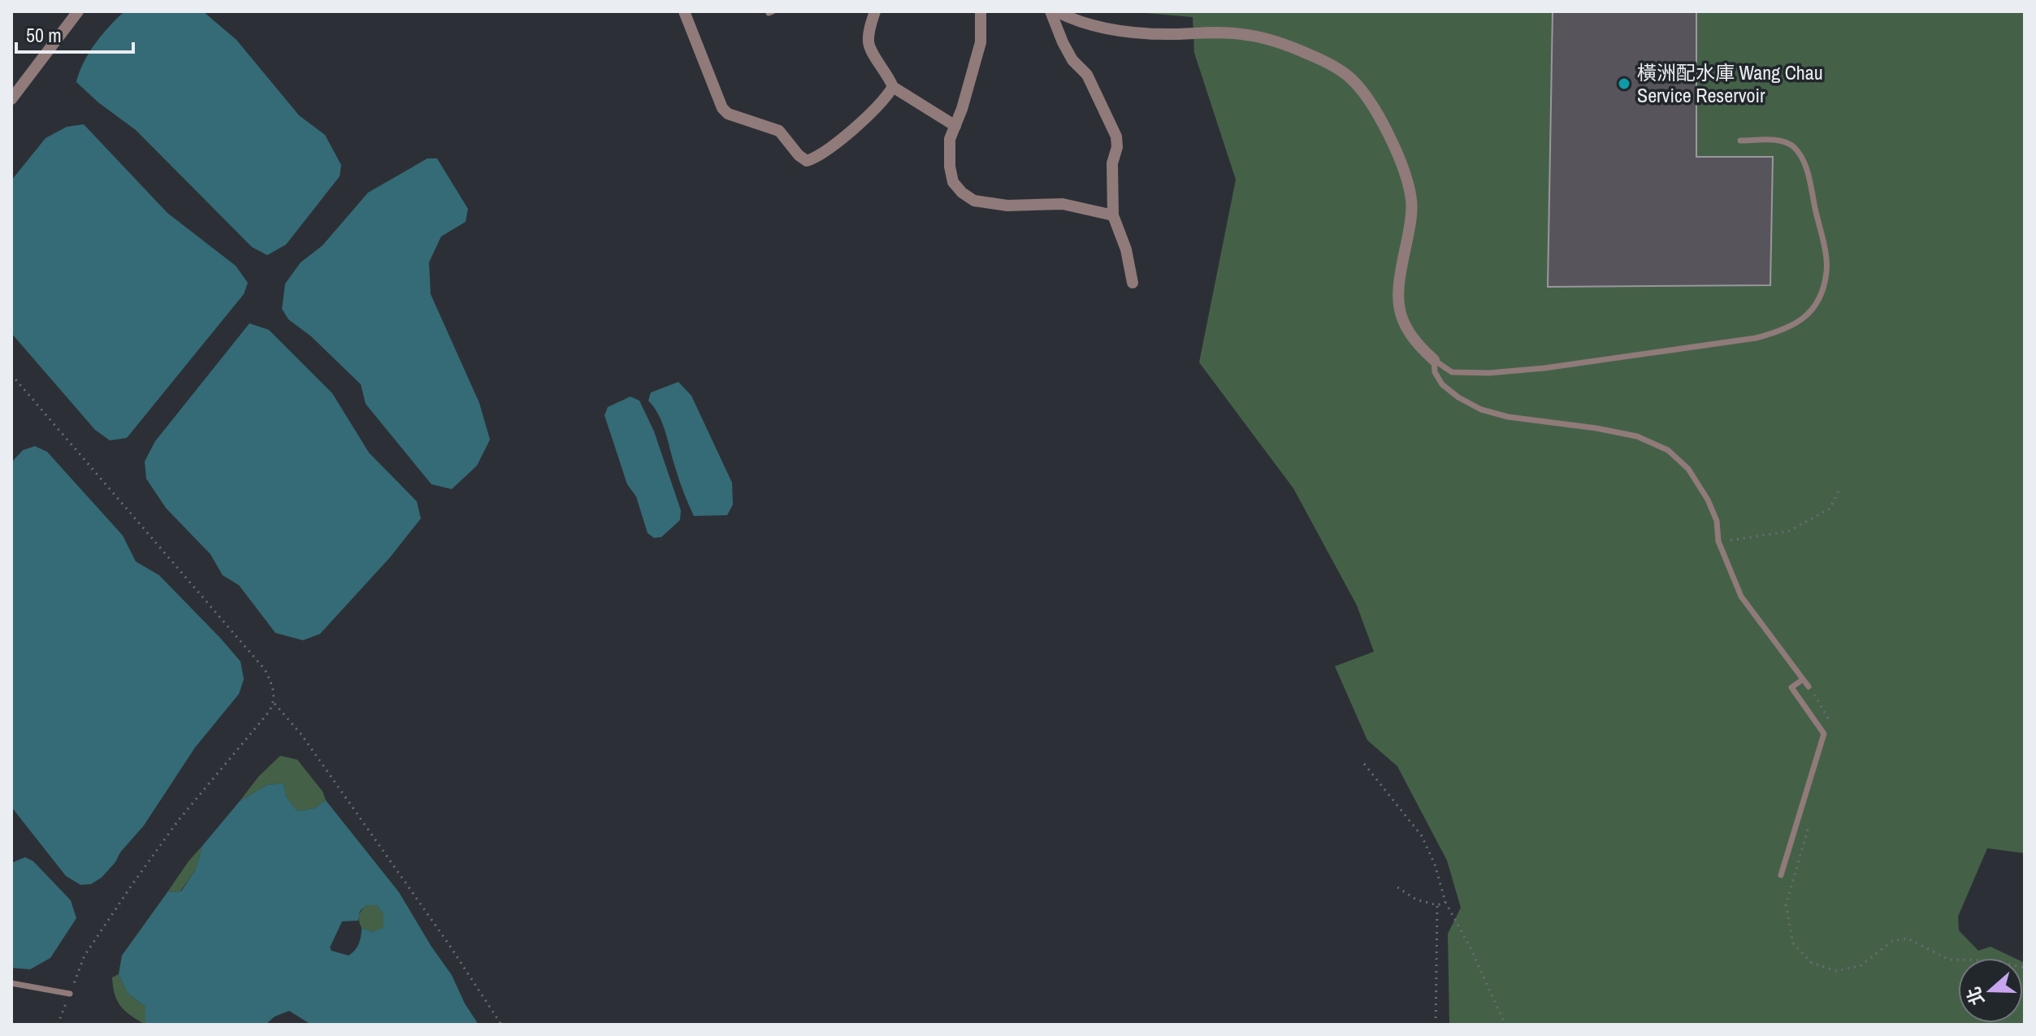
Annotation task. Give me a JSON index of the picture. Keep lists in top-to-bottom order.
{
  "places": ["橫洲配水庫 Wang Chau Service Reservoir"],
  "scale_bar": "50 m",
  "north": "left"
}
